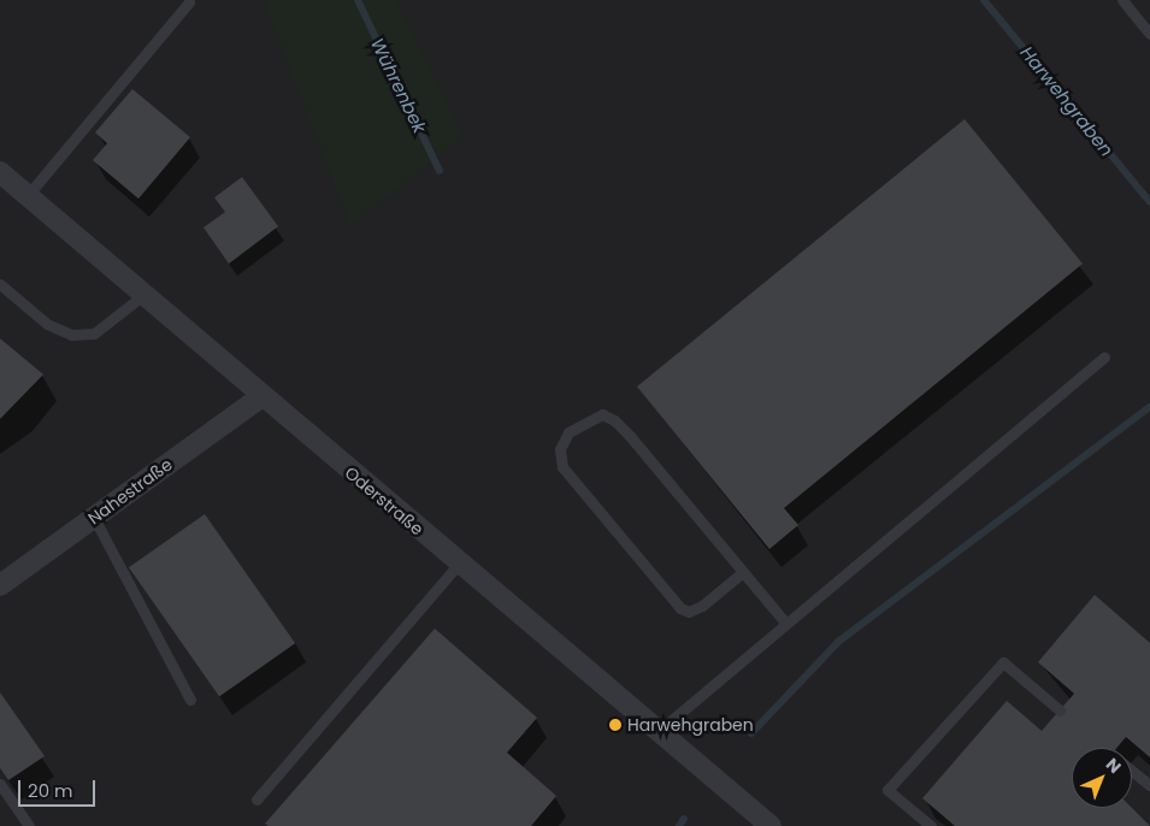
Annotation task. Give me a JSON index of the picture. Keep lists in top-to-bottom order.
{
  "streets": {
    "street": ["Nahestraße", "Oderstraße"]
  },
  "crossings": [
    ["Nahestraße", "Oderstraße"]
  ],
  "water": ["Wührenbek", "Harwehgraben"],
  "places": ["Harwehgraben"],
  "scale_bar": "20 m",
  "north": "top right"
}
